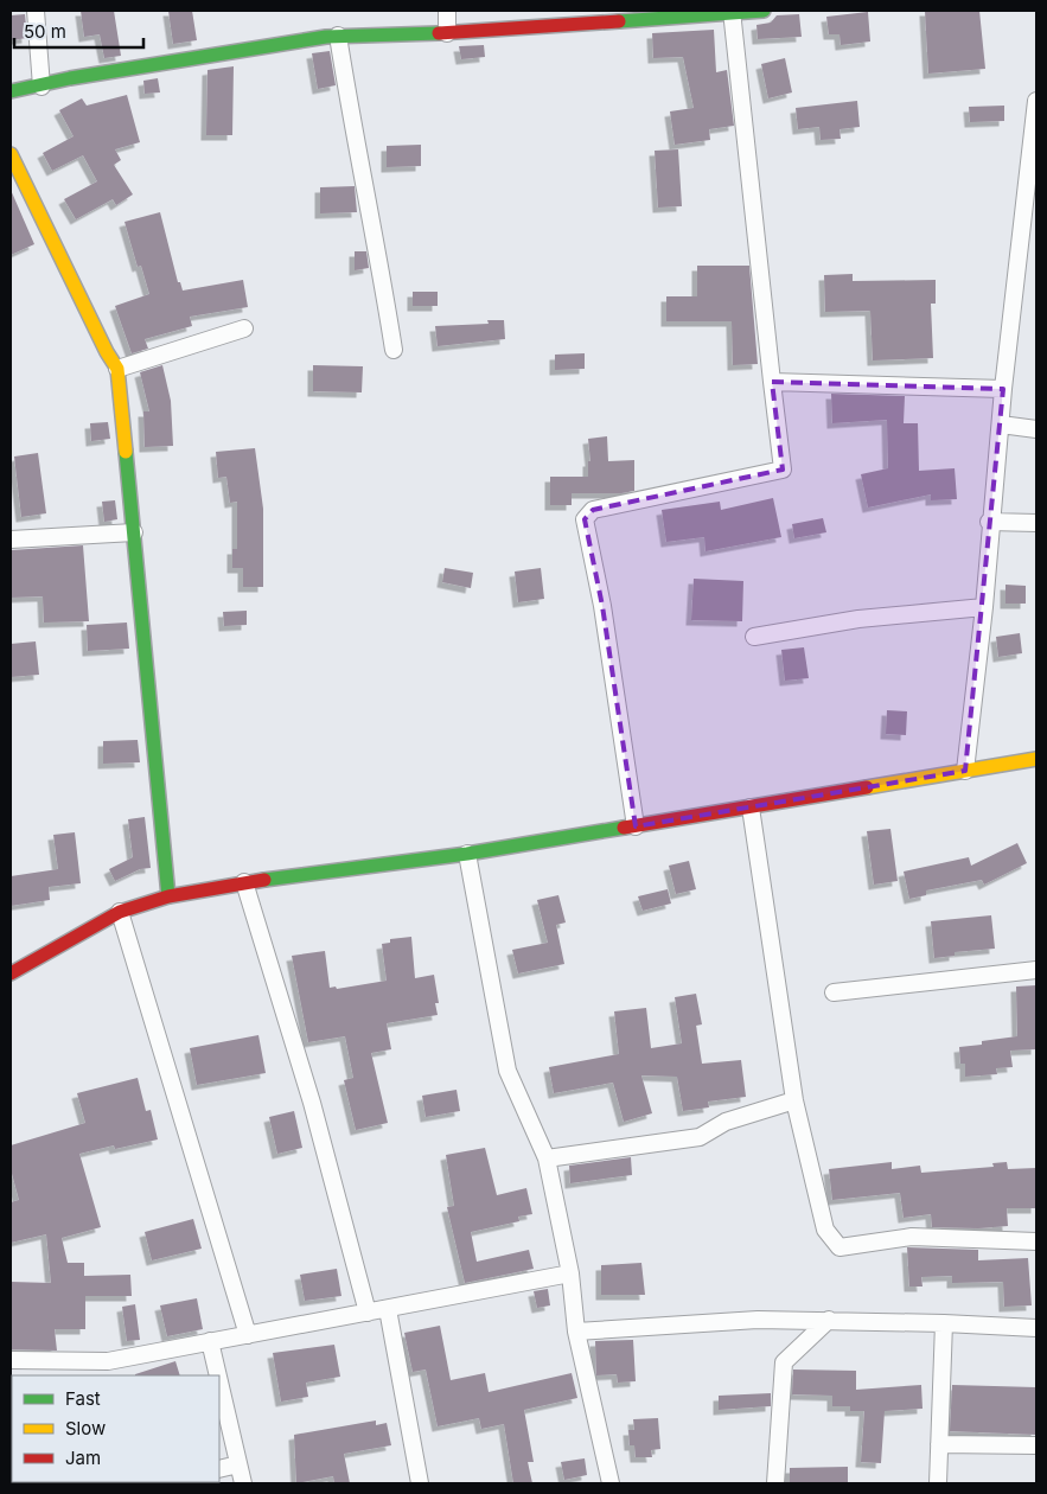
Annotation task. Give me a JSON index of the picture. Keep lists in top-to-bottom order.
{
  "legend": ["Fast", "Slow", "Jam"],
  "scale_bar": "50 m"
}
